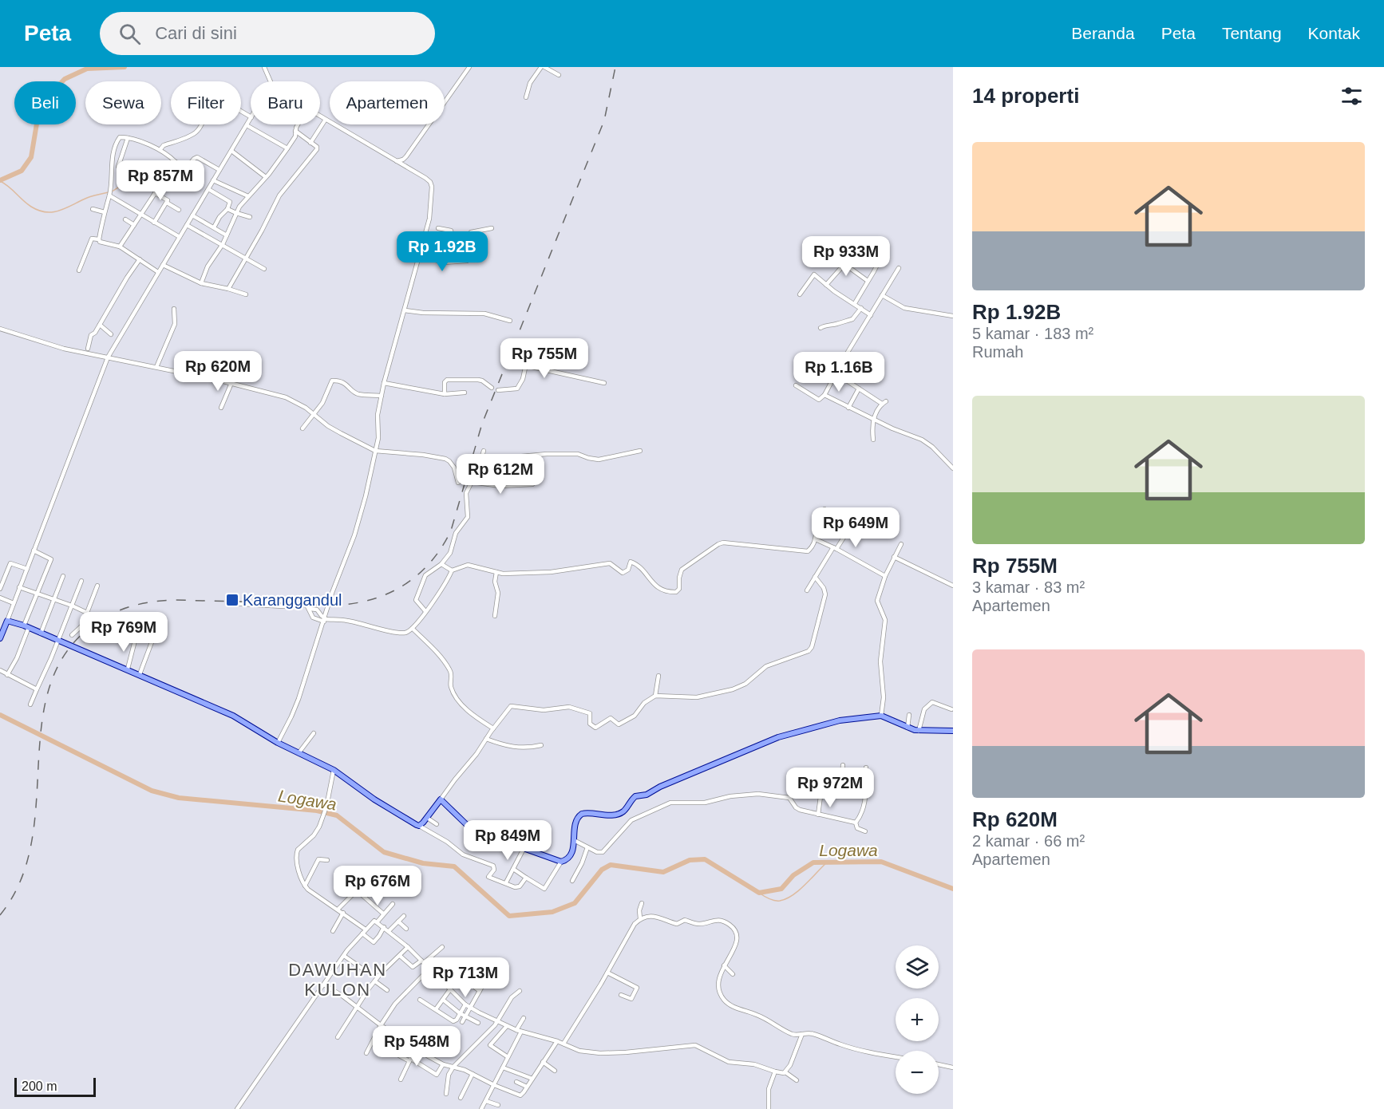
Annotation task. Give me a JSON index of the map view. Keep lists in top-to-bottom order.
{
  "districts": ["DAWUHAN KULON"],
  "water": ["Logawa"],
  "places": {
    "transit": ["Karanggandul"]
  },
  "scale_bar": "200 m",
  "page": {
    "header": "Peta",
    "search": "Cari di sini",
    "nav": [
      "Beranda",
      "Peta",
      "Tentang",
      "Kontak"
    ],
    "heading": "14 properti",
    "chip": [
      "Beli",
      "Sewa",
      "Filter",
      "Baru",
      "Apartemen"
    ],
    "list": [
      {
        "name": "Rp 1.92B",
        "note": "5 kamar · 183 m² · Rumah"
      },
      {
        "name": "Rp 755M",
        "note": "3 kamar · 83 m² · Apartemen"
      },
      {
        "name": "Rp 620M",
        "note": "2 kamar · 66 m² · Apartemen"
      }
    ],
    "price": [
      "Rp 857M",
      "Rp 1.92B",
      "Rp 933M",
      "Rp 755M",
      "Rp 620M",
      "Rp 1.16B",
      "Rp 612M",
      "Rp 649M",
      "Rp 769M",
      "Rp 972M",
      "Rp 849M",
      "Rp 676M",
      "Rp 713M",
      "Rp 548M"
    ],
    "map_buttons": ["+", "−"],
    "scale": "200 m"
  }
}
